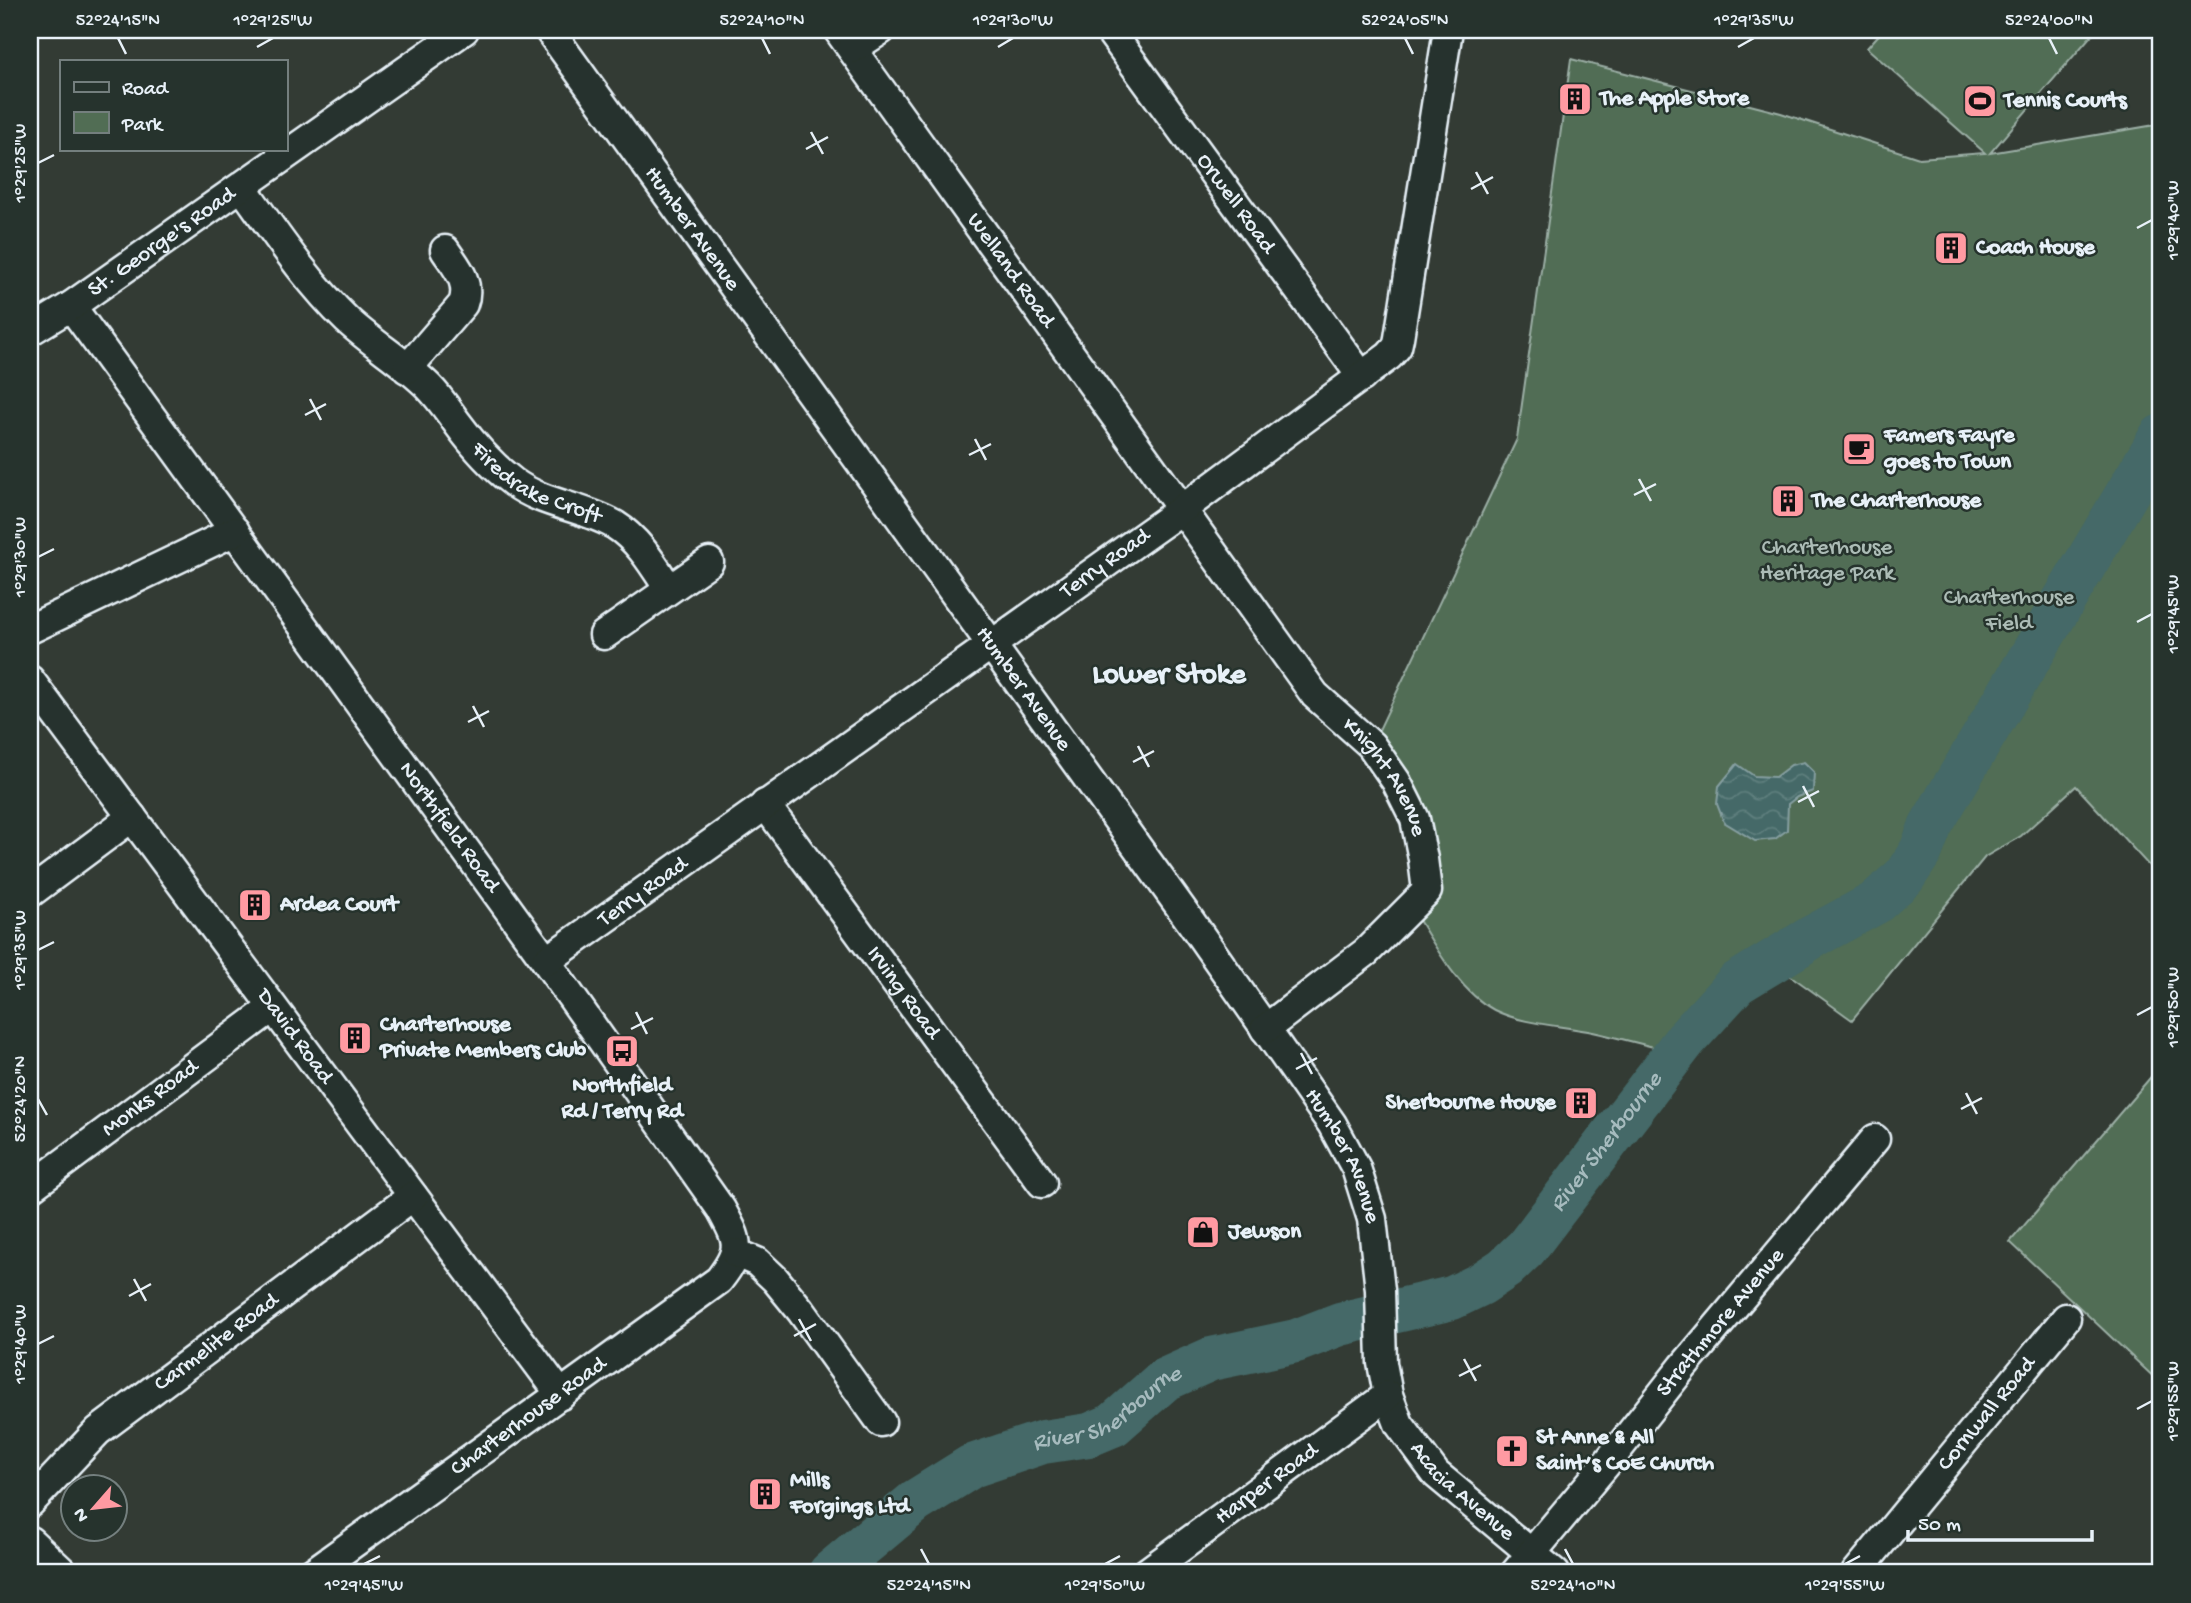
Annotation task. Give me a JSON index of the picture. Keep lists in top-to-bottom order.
{
  "streets": {
    "street": [
      "Orwell Road",
      "Humber Avenue",
      "St. George's Road",
      "Welland Road",
      "Firedrake Croft",
      "Terry Road",
      "Knight Avenue",
      "Northfield Road",
      "Irving Road",
      "David Road",
      "Monks Road",
      "Strathmore Avenue",
      "Carmelite Road",
      "Cornwall Road",
      "Charterhouse Road",
      "Harper Road",
      "Acacia Avenue"
    ]
  },
  "crossings": [
    ["Orwell Road", "Terry Road"],
    ["Humber Avenue", "Terry Road"],
    ["Humber Avenue", "Knight Avenue"],
    ["Humber Avenue", "Harper Road"],
    ["Humber Avenue", "Acacia Avenue"],
    ["St. George's Road", "Firedrake Croft"],
    ["St. George's Road", "Northfield Road"],
    ["Welland Road", "Terry Road"],
    ["Welland Road", "Knight Avenue"],
    ["Terry Road", "Knight Avenue"],
    ["Terry Road", "Northfield Road"],
    ["Terry Road", "Irving Road"],
    ["Northfield Road", "Charterhouse Road"],
    ["David Road", "Monks Road"],
    ["David Road", "Carmelite Road"],
    ["David Road", "Charterhouse Road"],
    ["Strathmore Avenue", "Acacia Avenue"],
    ["Harper Road", "Acacia Avenue"]
  ],
  "districts": ["Lower Stoke"],
  "water": ["River Sherbourne"],
  "parks": ["Charterhouse Heritage Park", "Charterhouse Field"],
  "places": {
    "building": [
      "The Apple Store",
      "Coach House",
      "The Charterhouse",
      "Ardea Court",
      "Charterhouse Private Members Club",
      "Sherbourne House",
      "Mills Forgings Ltd"
    ],
    "sports": ["Tennis Courts"],
    "cafe": ["Famers Fayre goes to Town"],
    "bus stop": ["Northfield Rd / Terry Rd"],
    "shop": ["Jewson"],
    "church": ["St Anne & All Saint’s CoE Church"]
  },
  "legend": ["Road", "Park"],
  "scale_bar": "50 m",
  "north": "bottom left",
  "coordinates": [
    "52°24'15\"N",
    "1°29'25\"W",
    "52°24'10\"N",
    "1°29'30\"W",
    "52°24'05\"N",
    "1°29'35\"W",
    "52°24'00\"N",
    "1°29'40\"W",
    "1°29'45\"W",
    "1°29'50\"W",
    "52°24'20\"N",
    "1°29'55\"W"
  ]
}
